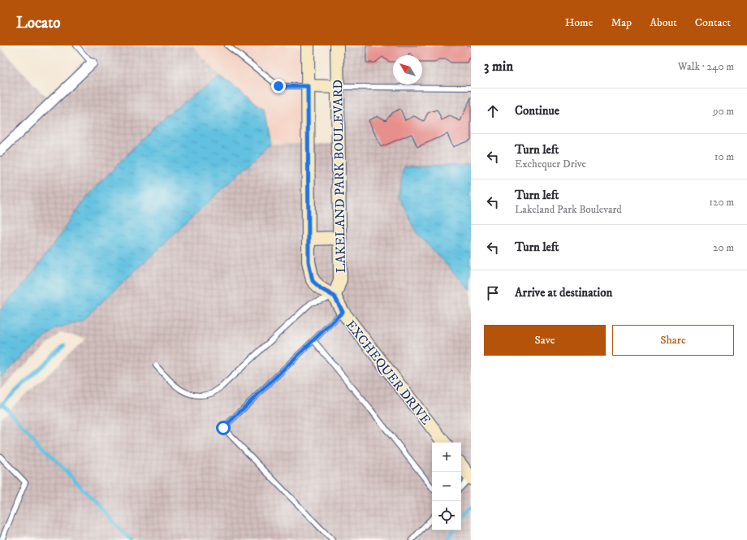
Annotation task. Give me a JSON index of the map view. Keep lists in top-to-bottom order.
{
  "streets": {
    "street": ["LAKELAND PARK BOULEVARD", "EXCHEQUER DRIVE"]
  },
  "crossings": [
    ["LAKELAND PARK BOULEVARD", "EXCHEQUER DRIVE"]
  ],
  "north": "top left",
  "page": {
    "header": "Locato",
    "nav": [
      "Home",
      "Map",
      "About",
      "Contact"
    ],
    "heading": ["3 min", "Walk · 240 m"],
    "list": [
      ["Continue", "90 m"],
      ["Turn left", "Exchequer Drive", "10 m"],
      ["Turn left", "Lakeland Park Boulevard", "120 m"],
      ["Turn left", "20 m"],
      "Arrive at destination"
    ],
    "buttons": ["Save", "Share"],
    "map_buttons": ["+", "−"]
  }
}
